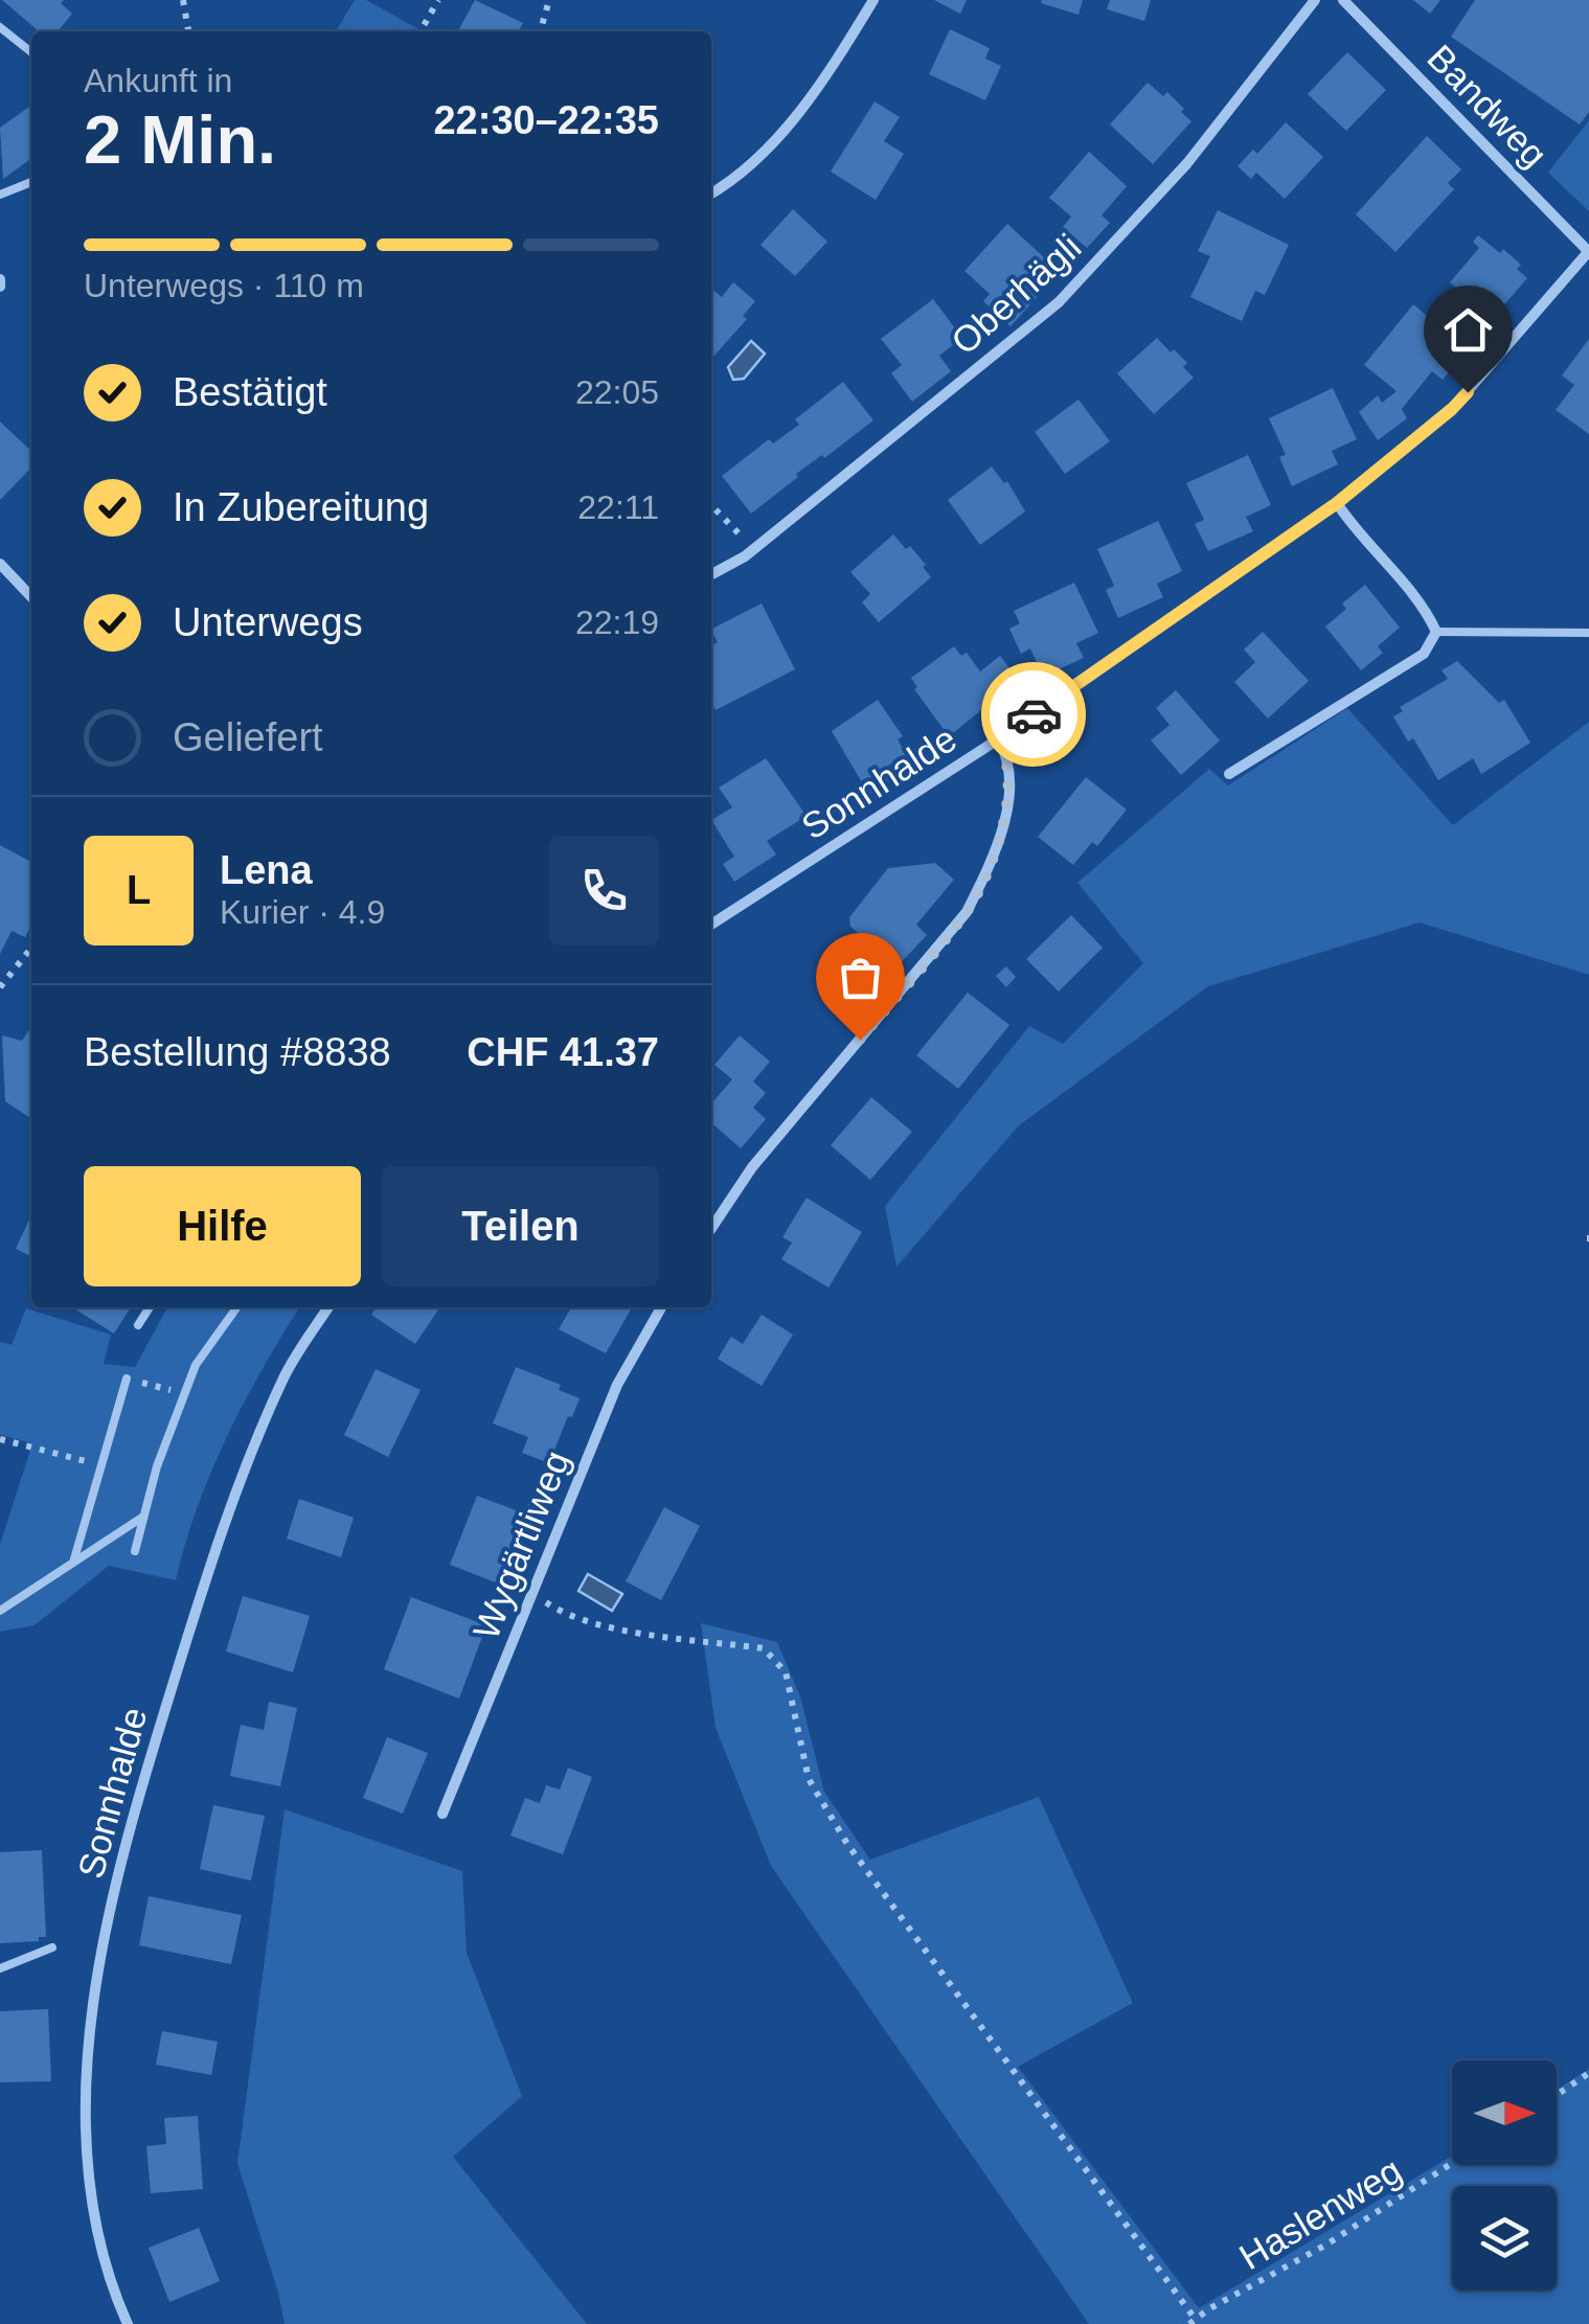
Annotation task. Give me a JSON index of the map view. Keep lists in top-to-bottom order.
{
  "streets": {
    "street": [
      "Bandweg",
      "Oberhägli",
      "Sonnhalde",
      "Wygärtliweg"
    ],
    "path": ["Haslenweg"]
  },
  "crossings": [
    ["Bandweg", "Sonnhalde"]
  ],
  "north": "right",
  "page": {
    "heading": ["2 Min.", "Ankunft in", "22:30–22:35"],
    "panel": [
      "Lena",
      "Kurier · 4.9",
      "Bestellung #8838",
      "CHF 41.37"
    ],
    "bar": "Unterwegs · 110 m",
    "list": [
      ["Bestätigt", "22:05"],
      ["In Zubereitung", "22:11"],
      ["Unterwegs", "22:19"],
      "Geliefert"
    ],
    "round": "L",
    "buttons": ["Hilfe", "Teilen"]
  }
}
